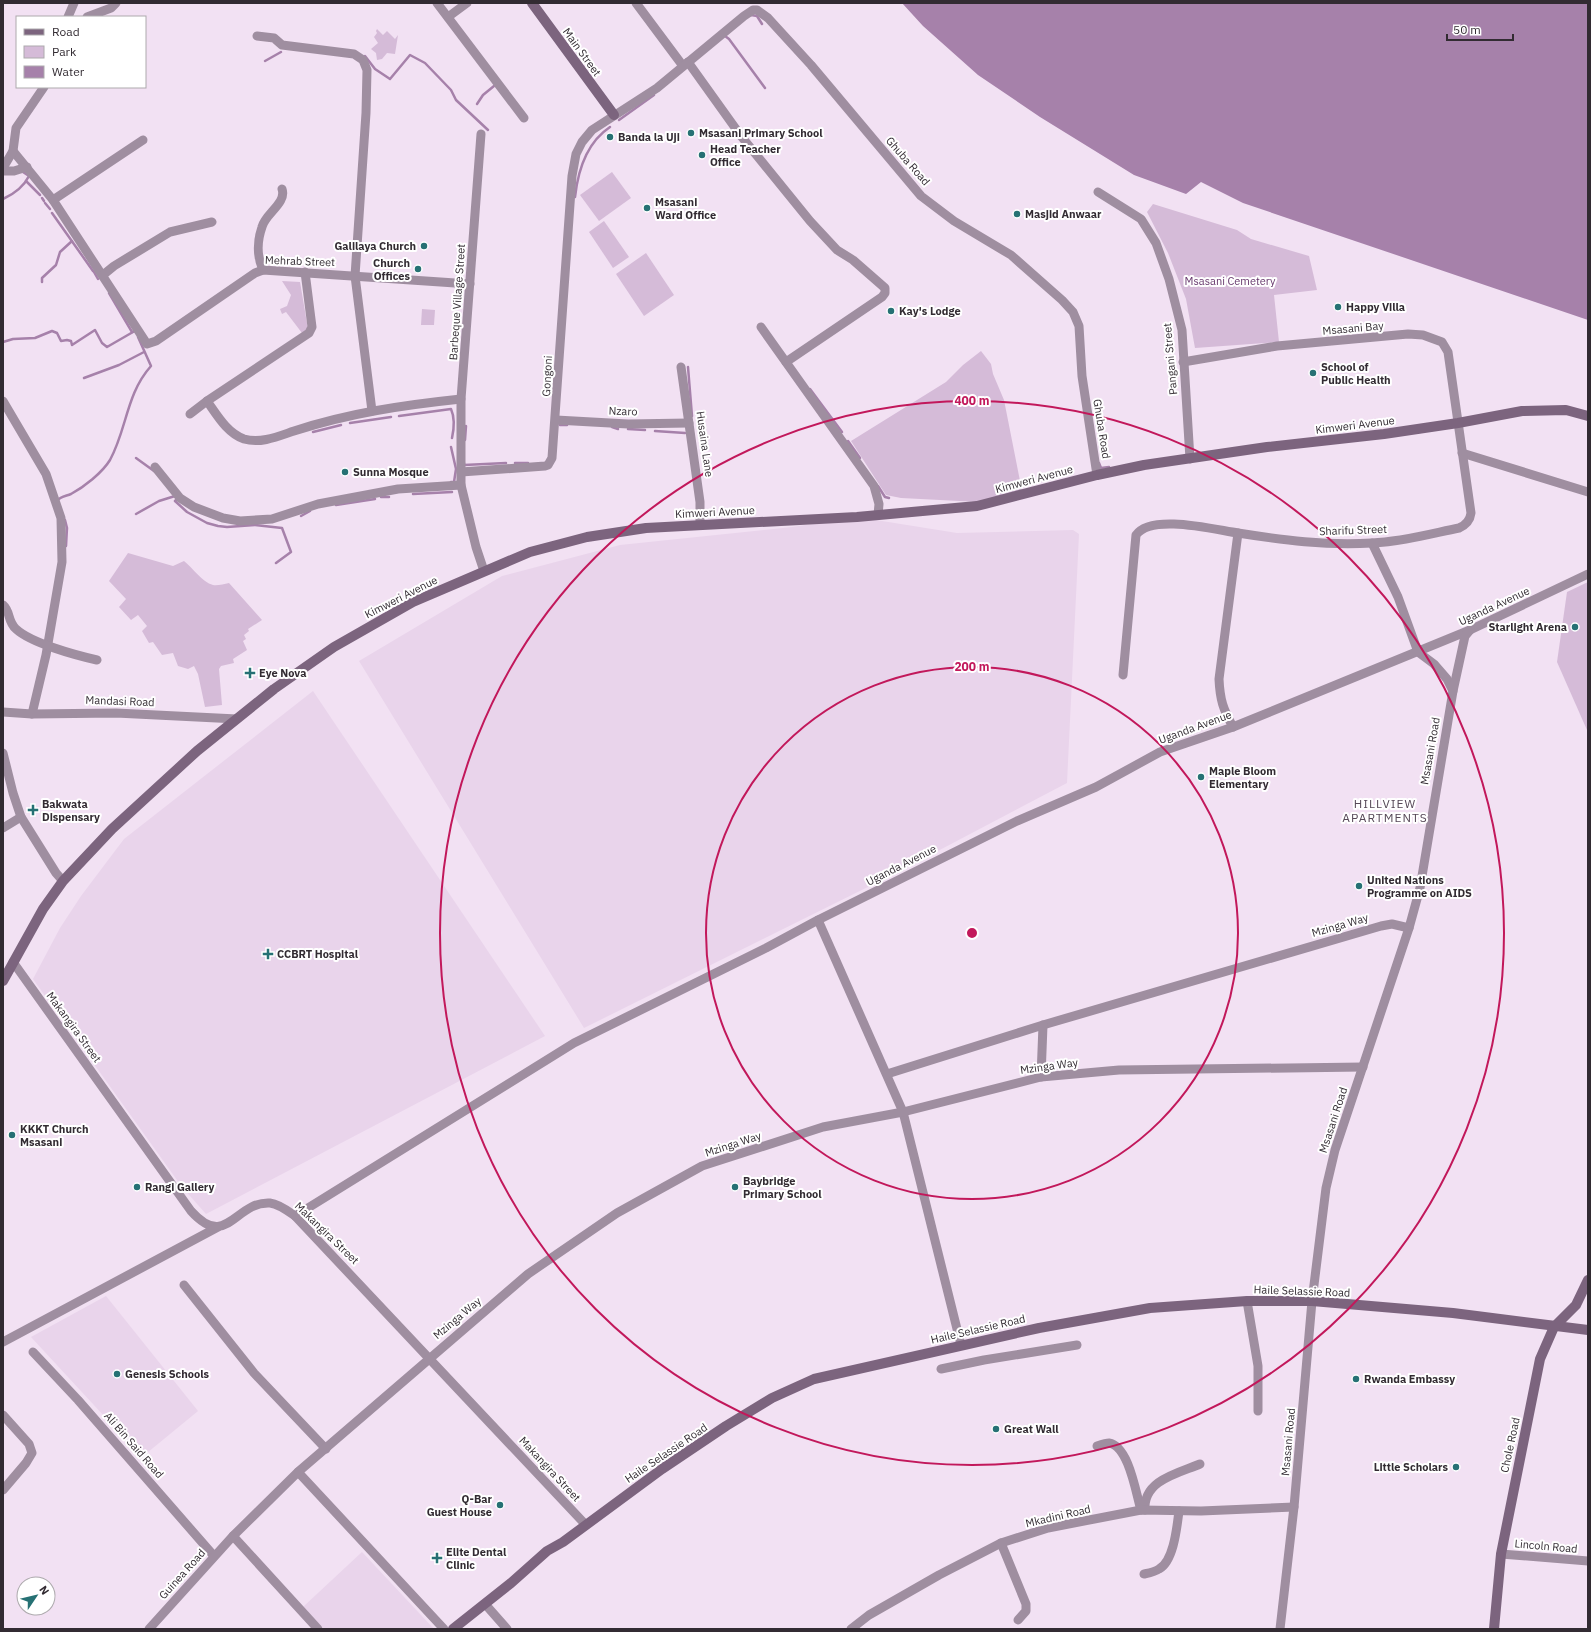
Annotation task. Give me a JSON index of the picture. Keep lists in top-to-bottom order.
{
  "streets": {
    "street": [
      "Main Street",
      "Ghuba Road",
      "Mehrab Street",
      "Barbeque Village Street",
      "Msasani Bay",
      "Pangani Street",
      "Gongoni",
      "Nzaro",
      "Kimweri Avenue",
      "Husaina Lane",
      "Sharifu Street",
      "Uganda Avenue",
      "Mandasi Road",
      "Msasani Road",
      "Mzinga Way",
      "Makangira Street",
      "Haile Selassie Road",
      "Ali Bin Said Road",
      "Chole Road",
      "Mkadini Road",
      "Lincoln Road",
      "Guinea Road"
    ]
  },
  "crossings": [
    ["Main Street", "Ghuba Road"],
    ["Main Street", "Gongoni"],
    ["Ghuba Road", "Gongoni"],
    ["Ghuba Road", "Kimweri Avenue"],
    ["Mehrab Street", "Barbeque Village Street"],
    ["Barbeque Village Street", "Gongoni"],
    ["Msasani Bay", "Pangani Street"],
    ["Msasani Bay", "Kimweri Avenue"],
    ["Msasani Bay", "Sharifu Street"],
    ["Pangani Street", "Kimweri Avenue"],
    ["Gongoni", "Nzaro"],
    ["Nzaro", "Husaina Lane"],
    ["Kimweri Avenue", "Husaina Lane"],
    ["Kimweri Avenue", "Sharifu Street"],
    ["Kimweri Avenue", "Mandasi Road"],
    ["Kimweri Avenue", "Makangira Street"],
    ["Uganda Avenue", "Msasani Road"],
    ["Uganda Avenue", "Makangira Street"],
    ["Msasani Road", "Mzinga Way"],
    ["Msasani Road", "Haile Selassie Road"],
    ["Msasani Road", "Mkadini Road"],
    ["Mzinga Way", "Makangira Street"],
    ["Mzinga Way", "Guinea Road"],
    ["Makangira Street", "Haile Selassie Road"],
    ["Haile Selassie Road", "Chole Road"],
    ["Ali Bin Said Road", "Guinea Road"],
    ["Chole Road", "Lincoln Road"]
  ],
  "districts": ["HILLVIEW APARTMENTS"],
  "parks": ["Msasani Cemetery"],
  "places": {
    "other": [
      "Msasani Primary School",
      "Banda la Uji",
      "Head Teacher Office",
      "Msasani Ward Office",
      "Masjid Anwaar",
      "Galilaya Church",
      "Church Offices",
      "Happy Villa",
      "Kay's Lodge",
      "School of Public Health",
      "Sunna Mosque",
      "Starlight Arena",
      "Maple Bloom Elementary",
      "United Nations Programme on AIDS",
      "KKKT Church Msasani",
      "Rangi Gallery",
      "Baybridge Primary School",
      "Genesis Schools",
      "Rwanda Embassy",
      "Great Wall",
      "Little Scholars",
      "Q-Bar Guest House"
    ],
    "health": [
      "Eye Nova",
      "Bakwata Dispensary",
      "CCBRT Hospital",
      "Elite Dental Clinic"
    ]
  },
  "legend": ["Road", "Park", "Water"],
  "scale_bar": "50 m",
  "north": "top right",
  "rings": ["400 m", "200 m"]
}
